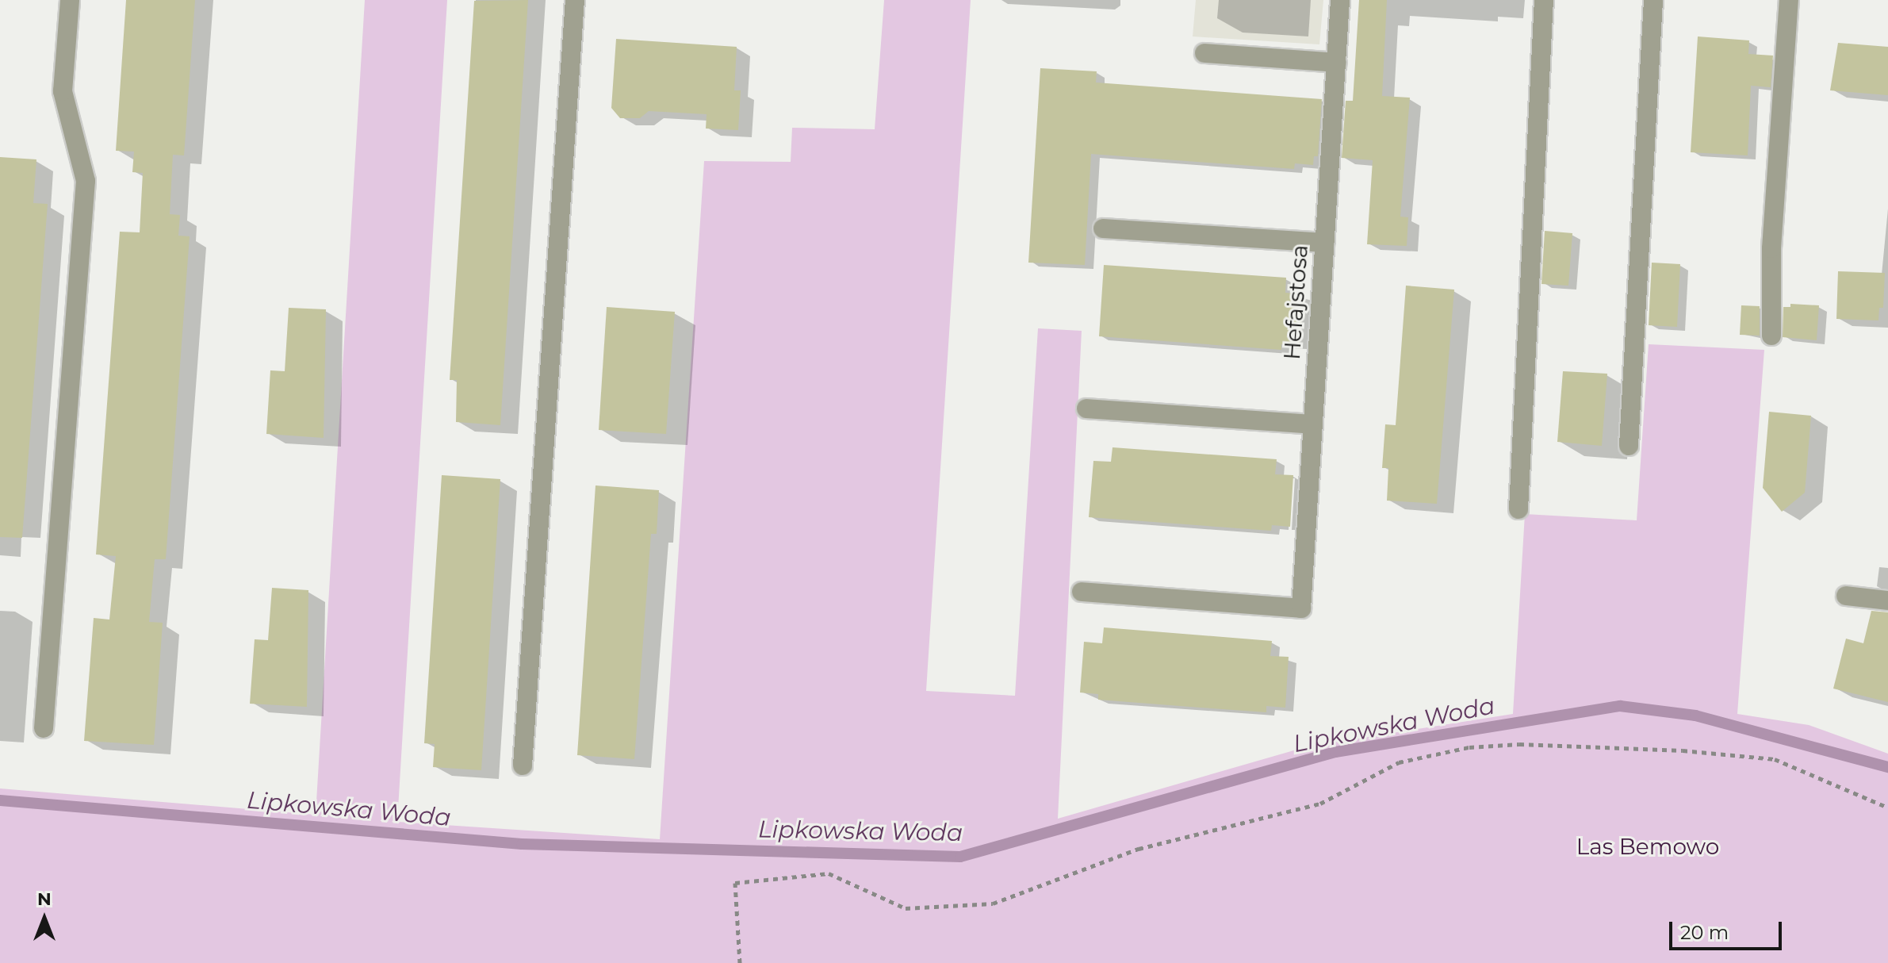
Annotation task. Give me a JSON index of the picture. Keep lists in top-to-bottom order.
{
  "streets": {
    "street": ["Hefajstosa"]
  },
  "water": ["Lipkowska Woda"],
  "parks": ["Las Bemowo"],
  "scale_bar": "20 m",
  "north": "top"
}
